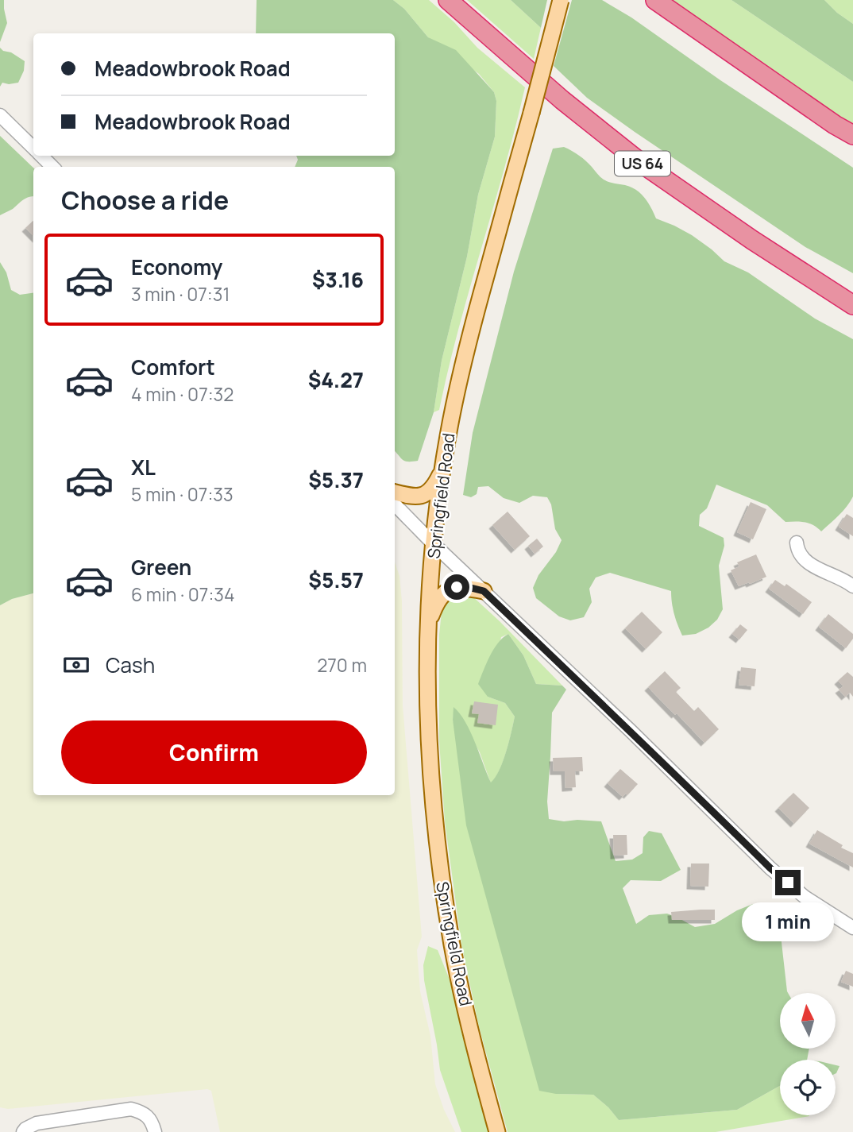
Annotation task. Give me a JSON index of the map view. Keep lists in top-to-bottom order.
{
  "streets": {
    "highway": ["US 64"],
    "main road": ["Springfield Road"]
  },
  "north": "top",
  "page": {
    "banner": ["Meadowbrook Road", "Meadowbrook Road"],
    "heading": "Choose a ride",
    "list": [
      {
        "name": "Economy",
        "note": "3 min · 07:31",
        "value": "$3.16"
      },
      {
        "name": "Comfort",
        "note": "4 min · 07:32",
        "value": "$4.27"
      },
      {
        "name": "XL",
        "note": "5 min · 07:33",
        "value": "$5.37"
      },
      {
        "name": "Green",
        "note": "6 min · 07:34",
        "value": "$5.57"
      }
    ],
    "pay": ["Cash", "270 m"],
    "buttons": "Confirm",
    "bubble": "1 min"
  }
}
